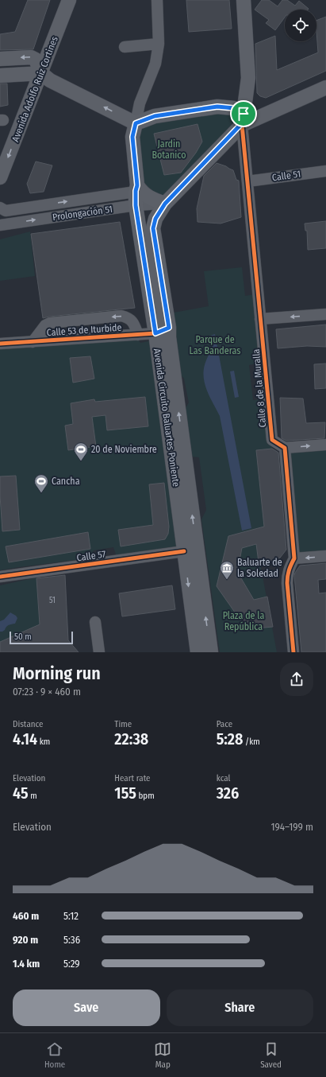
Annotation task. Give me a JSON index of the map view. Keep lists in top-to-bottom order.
{
  "streets": {
    "main road": ["Avenida Adolfo Ruiz Cortines", "Avenida Circuito Baluartes Poniente"],
    "street": [
      "Calle 51",
      "Prolongación 51",
      "Calle 53 de Iturbide",
      "Calle 8 de la Muralla",
      "Calle 57"
    ]
  },
  "crossings": [
    ["Calle 51", "Calle 8 de la Muralla"],
    ["Prolongación 51", "Avenida Circuito Baluartes Poniente"],
    ["Calle 53 de Iturbide", "Avenida Circuito Baluartes Poniente"],
    ["Calle 8 de la Muralla", "Avenida Circuito Baluartes Poniente"],
    ["Avenida Circuito Baluartes Poniente", "Calle 57"]
  ],
  "one_way": ["Avenida Adolfo Ruiz Cortines"],
  "parks": ["Jardin Botanico", "Parque de Las Banderas", "Plaza de la República"],
  "places": {
    "sports": ["20 de Noviembre", "Cancha"],
    "museum": ["Baluarte de la Soledad"]
  },
  "house_numbers": ["51"],
  "scale_bar": "50 m",
  "page": {
    "scale": "50 m",
    "heading": ["Morning run", "07:23 · 9 × 460 m"],
    "stats": [
      ["Distance", "4.14 km"],
      ["Time", "22:38"],
      ["Pace", "5:28 /km"],
      ["Elevation", "45 m"],
      ["Heart rate", "155 bpm"],
      ["kcal", "326"]
    ],
    "chart": ["Elevation", "194–199 m"],
    "list": [
      {
        "name": "460 m",
        "note": "5:12"
      },
      {
        "name": "920 m",
        "note": "5:36"
      },
      {
        "name": "1.4 km",
        "note": "5:29"
      }
    ],
    "buttons": ["Save", "Share"],
    "tabs": ["Home", "Map", "Saved"]
  }
}
